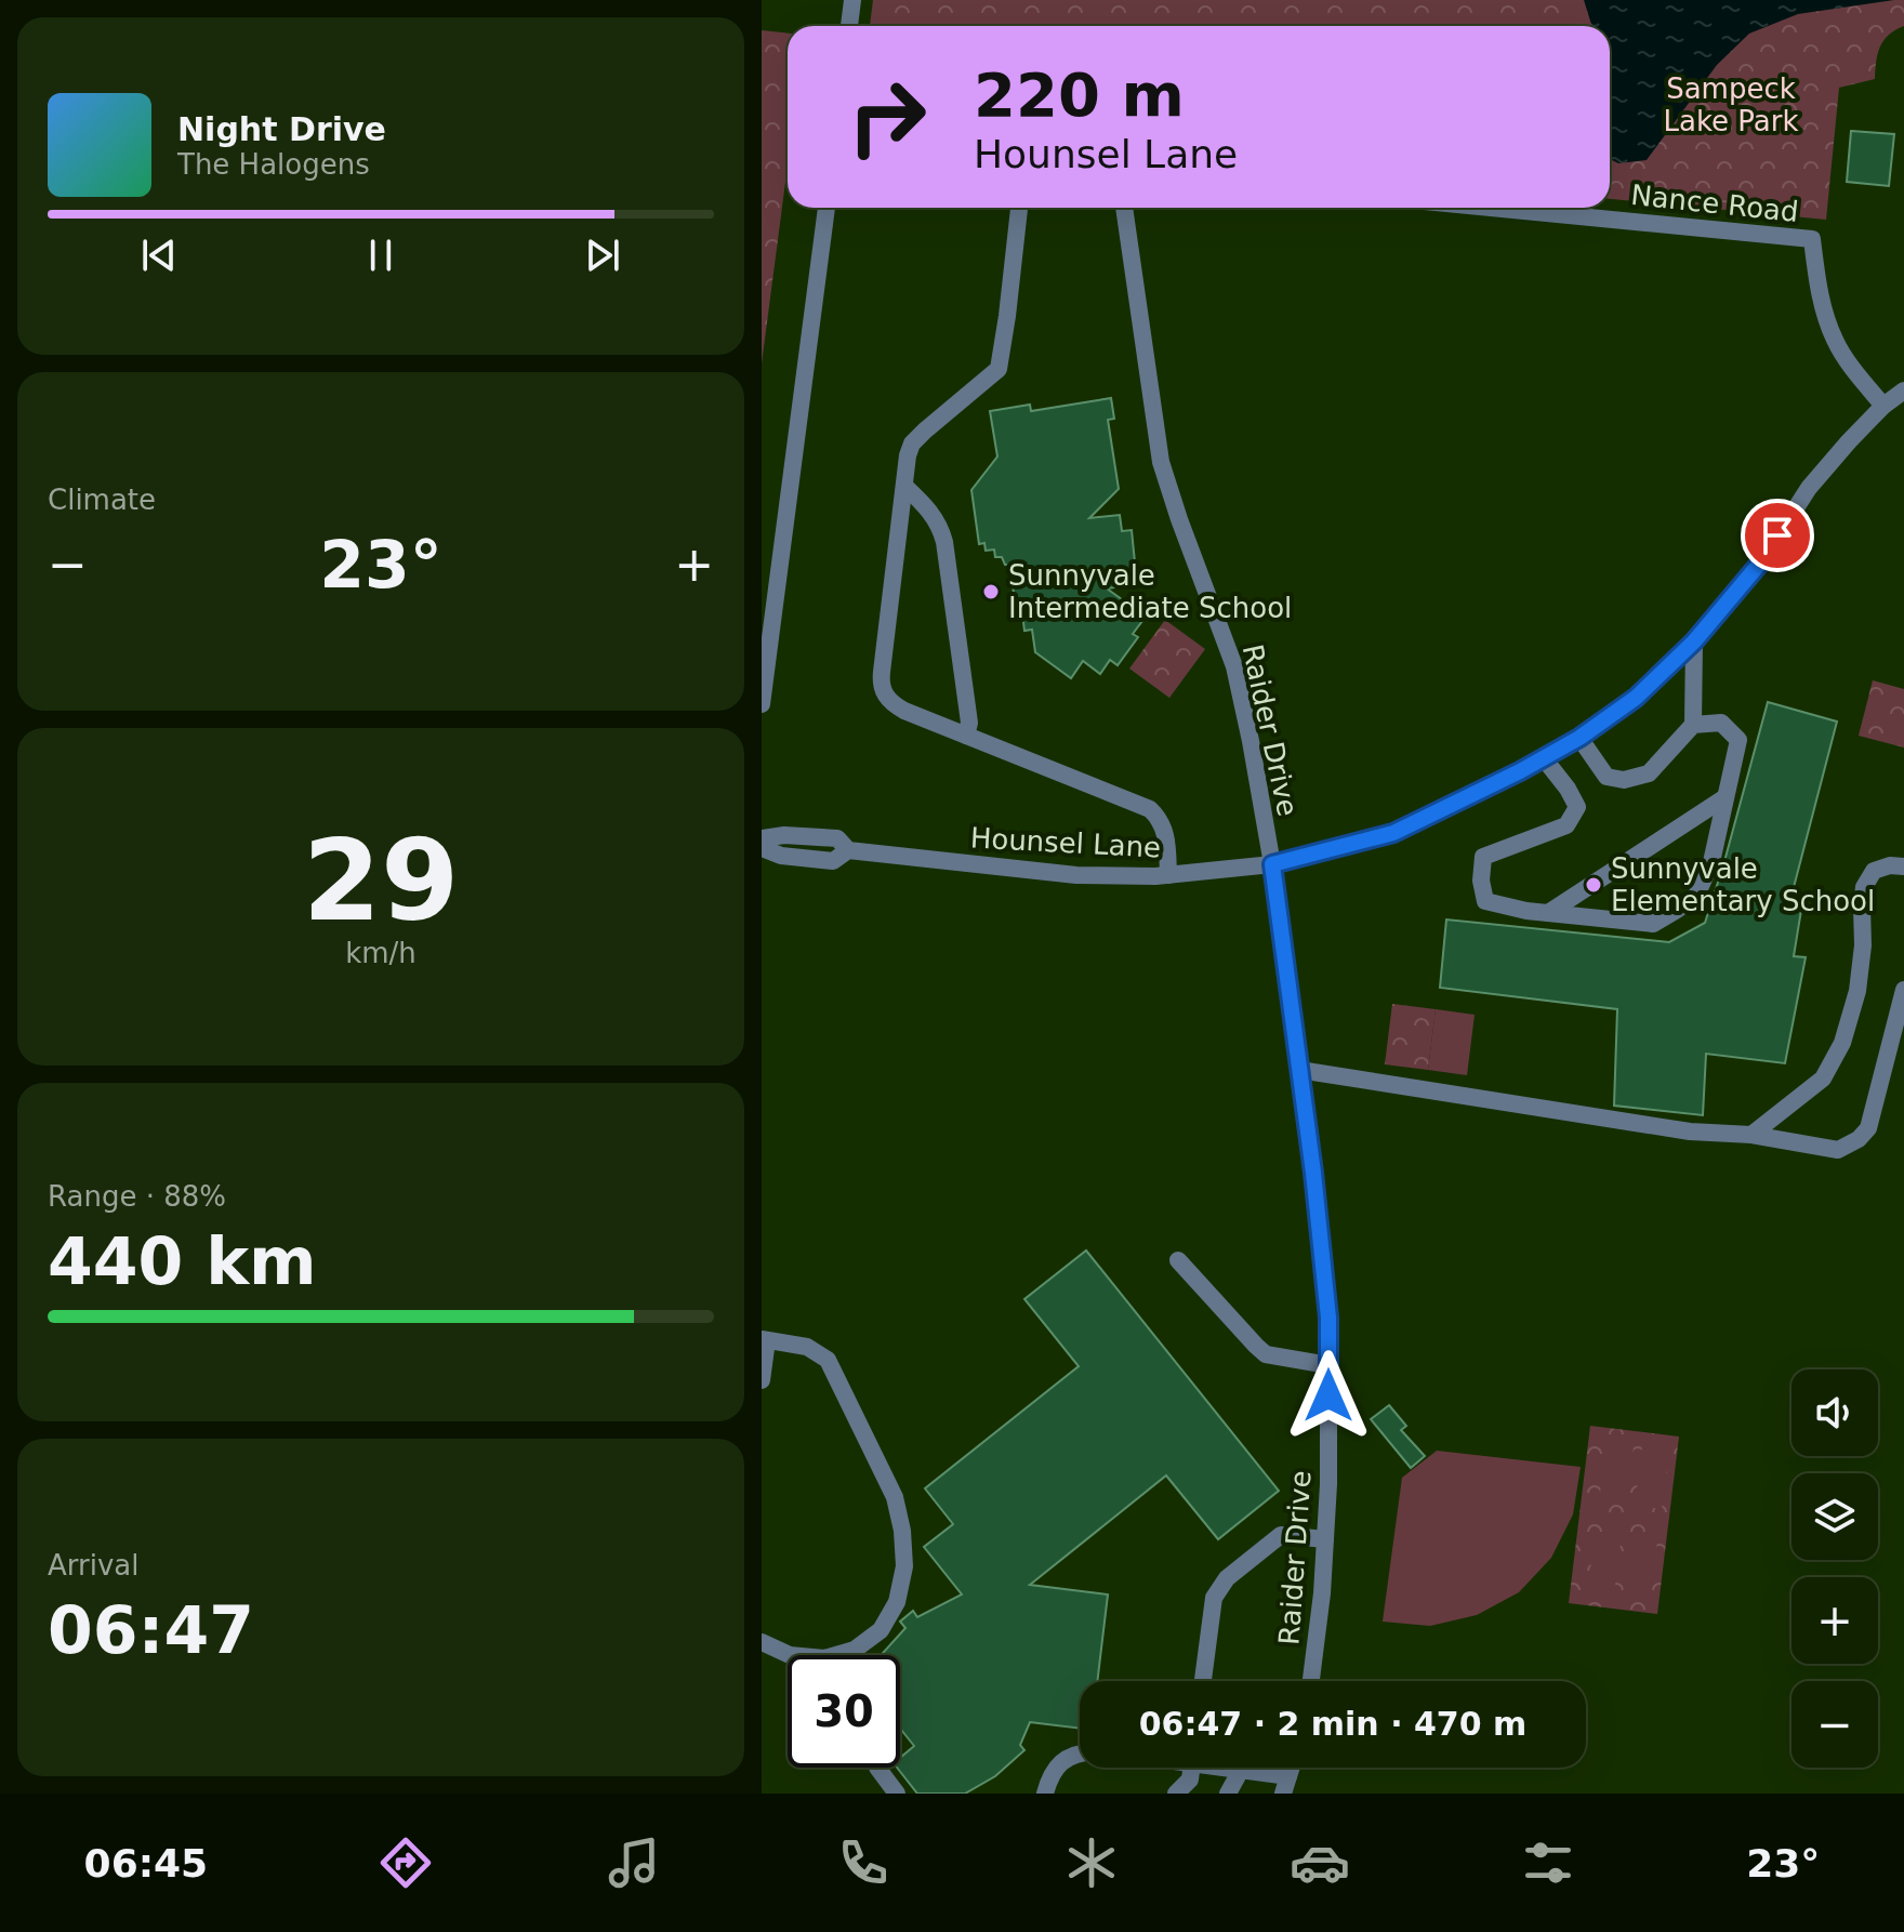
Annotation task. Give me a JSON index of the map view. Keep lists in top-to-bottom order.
{
  "streets": {
    "street": ["Nance Road", "Raider Drive", "Hounsel Lane"]
  },
  "crossings": [
    ["Nance Road", "Hounsel Lane"],
    ["Raider Drive", "Hounsel Lane"]
  ],
  "parks": ["Sampeck Lake Park"],
  "places": ["Sunnyvale Intermediate School", "Sunnyvale Elementary School"],
  "page": {
    "turn": ["220 m", "Hounsel Lane"],
    "song": ["Night Drive", "The Halogens"],
    "tile": [
      "Climate",
      ["29", "km/h"],
      ["Range · 88%", "440 km"],
      ["Arrival", "06:47"]
    ],
    "heat": ["−", "23°", "+"],
    "map_buttons": ["+", "−"],
    "limit": "30",
    "trip": "06:47 · 2 min · 470 m",
    "tabs": ["06:45", "23°"]
  }
}
